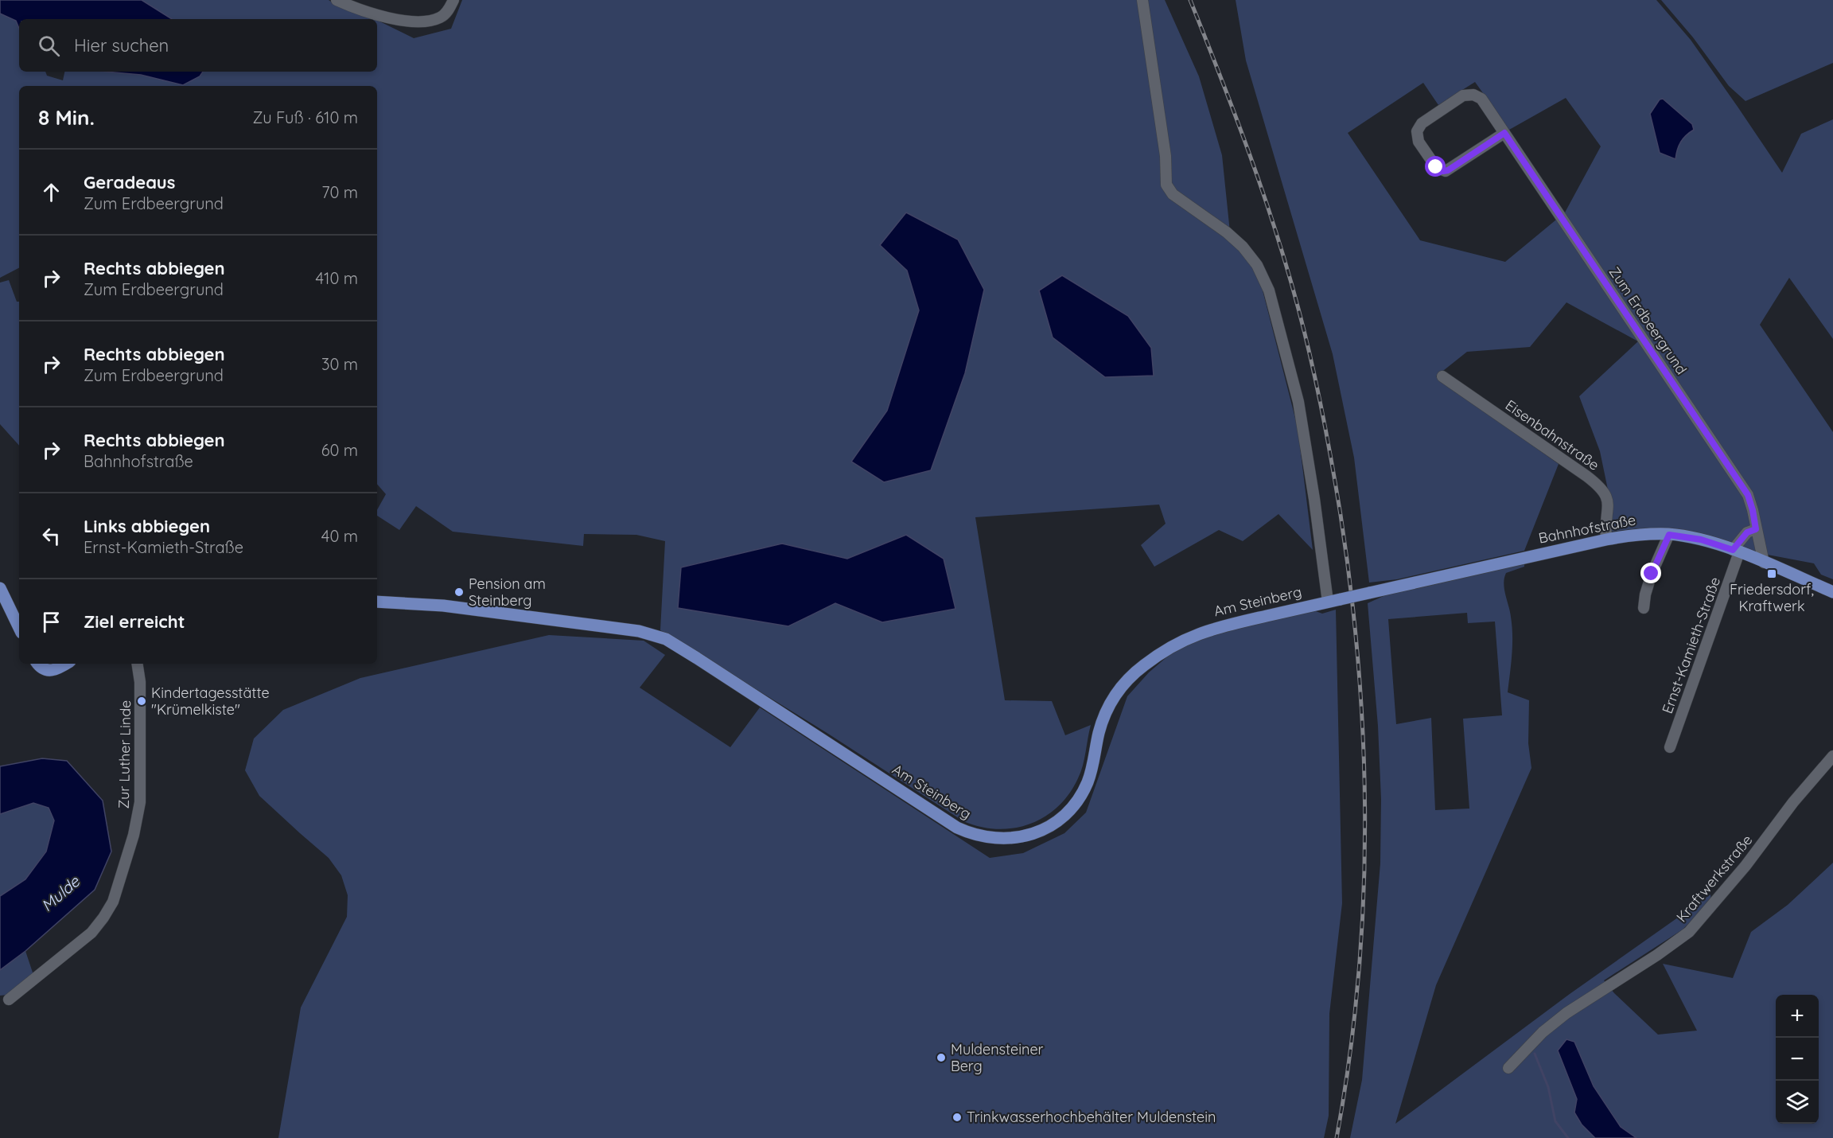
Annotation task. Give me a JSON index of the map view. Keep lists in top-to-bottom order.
{
  "streets": {
    "main road": ["Bahnhofstraße", "Am Steinberg"],
    "street": [
      "Zum Erdbeergrund",
      "Eisenbahnstraße",
      "Ernst-Kamieth-Straße",
      "Zur Luther Linde",
      "Kraftwerkstraße"
    ]
  },
  "crossings": [
    ["Zum Erdbeergrund", "Bahnhofstraße"],
    ["Eisenbahnstraße", "Bahnhofstraße"],
    ["Bahnhofstraße", "Am Steinberg"],
    ["Bahnhofstraße", "Ernst-Kamieth-Straße"]
  ],
  "water": ["Mulde"],
  "places": {
    "transit": ["Friedersdorf, Kraftwerk"],
    "other": [
      "Pension am Steinberg",
      "Kindertagesstätte \"Krümelkiste\"",
      "Muldensteiner Berg",
      "Trinkwasserhochbehälter Muldenstein"
    ]
  },
  "page": {
    "search": "Hier suchen",
    "heading": ["8 Min.", "Zu Fuß · 610 m"],
    "list": [
      ["Geradeaus", "Zum Erdbeergrund", "70 m"],
      ["Rechts abbiegen", "Zum Erdbeergrund", "410 m"],
      ["Rechts abbiegen", "Zum Erdbeergrund", "30 m"],
      ["Rechts abbiegen", "Bahnhofstraße", "60 m"],
      ["Links abbiegen", "Ernst-Kamieth-Straße", "40 m"],
      "Ziel erreicht"
    ],
    "map_buttons": ["+", "−"]
  }
}
